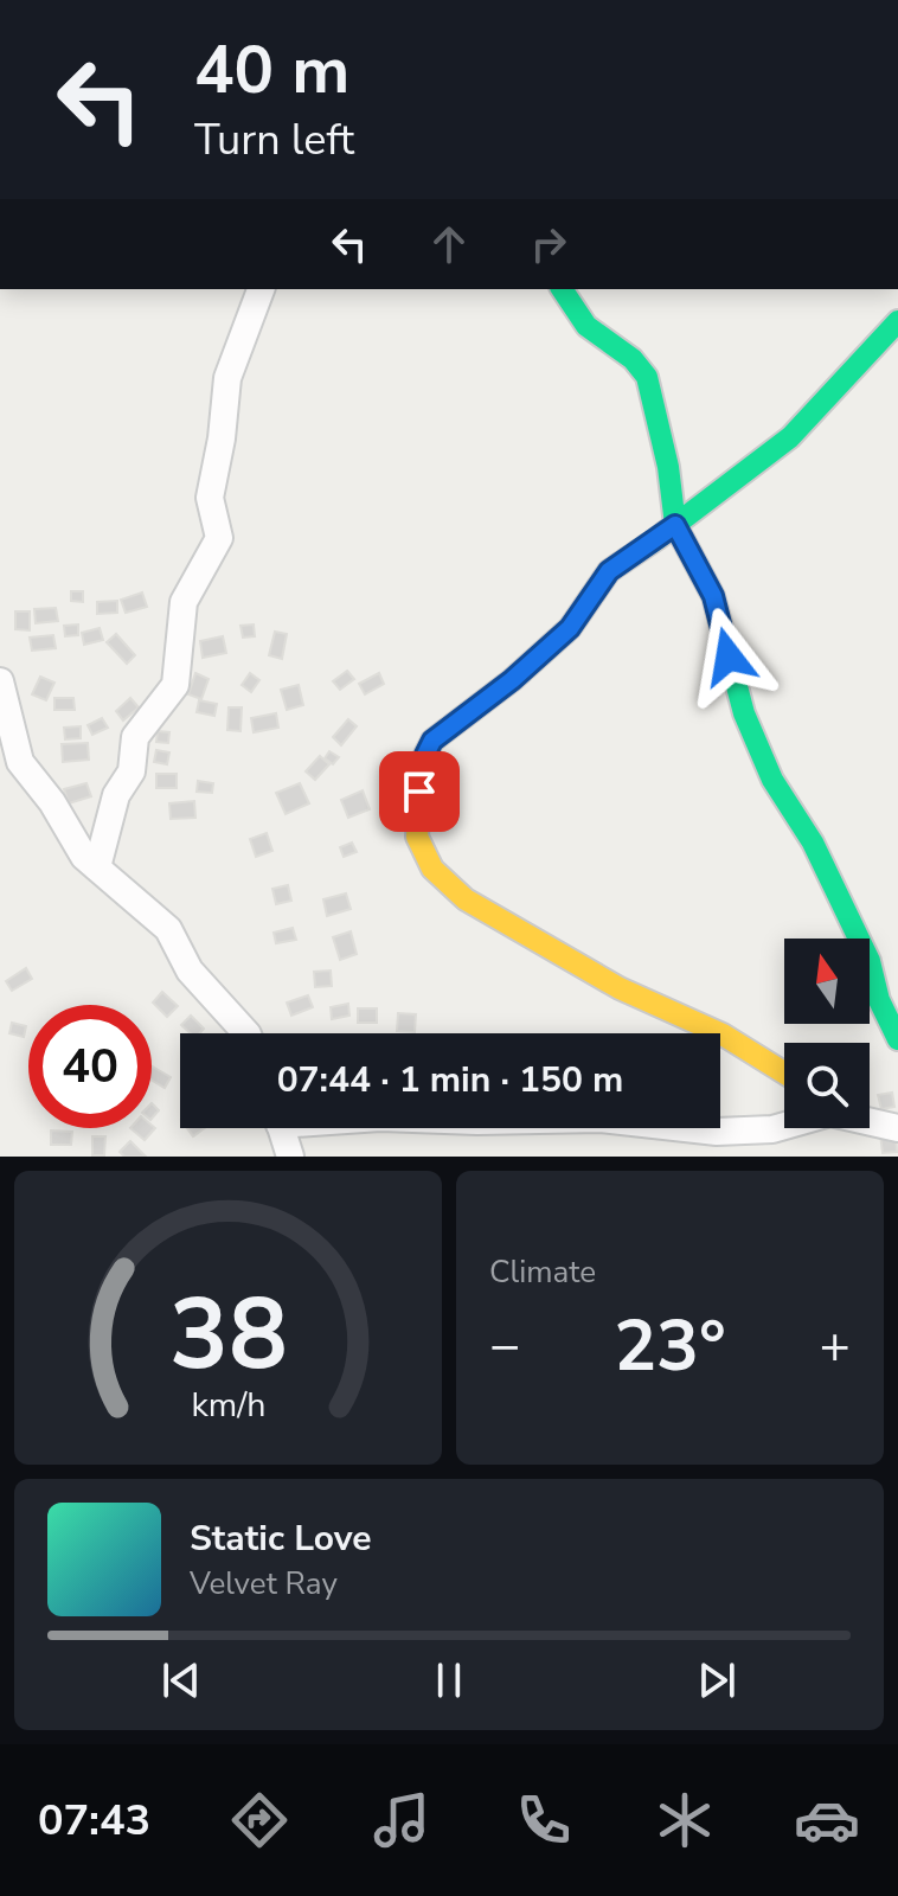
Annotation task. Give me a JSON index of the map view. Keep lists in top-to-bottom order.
{
  "north": "top",
  "page": {
    "turn": ["40 m", "Turn left"],
    "limit": "40",
    "trip": "07:44 · 1 min · 150 m",
    "tile": "Climate",
    "heat": ["−", "23°", "+"],
    "song": ["Static Love", "Velvet Ray"],
    "tabs": "07:43",
    "gauge": ["38", "km/h"]
  }
}
